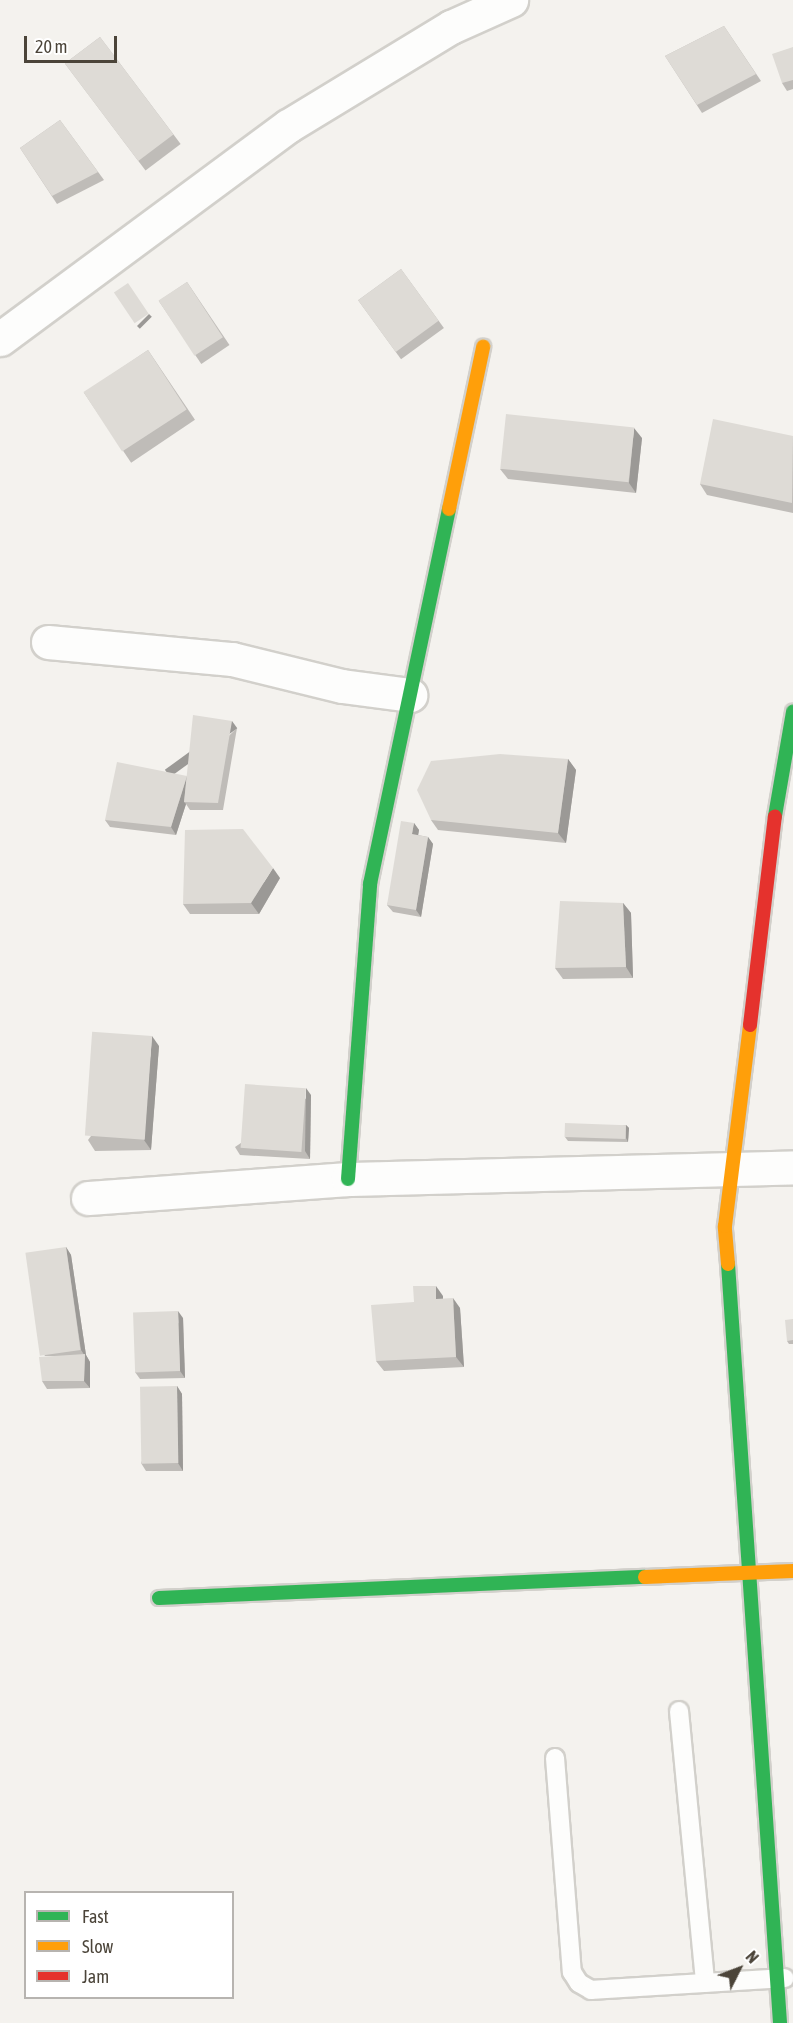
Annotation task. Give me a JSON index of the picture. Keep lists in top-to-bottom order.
{
  "legend": ["Fast", "Slow", "Jam"],
  "scale_bar": "20 m",
  "north": "top right"
}
